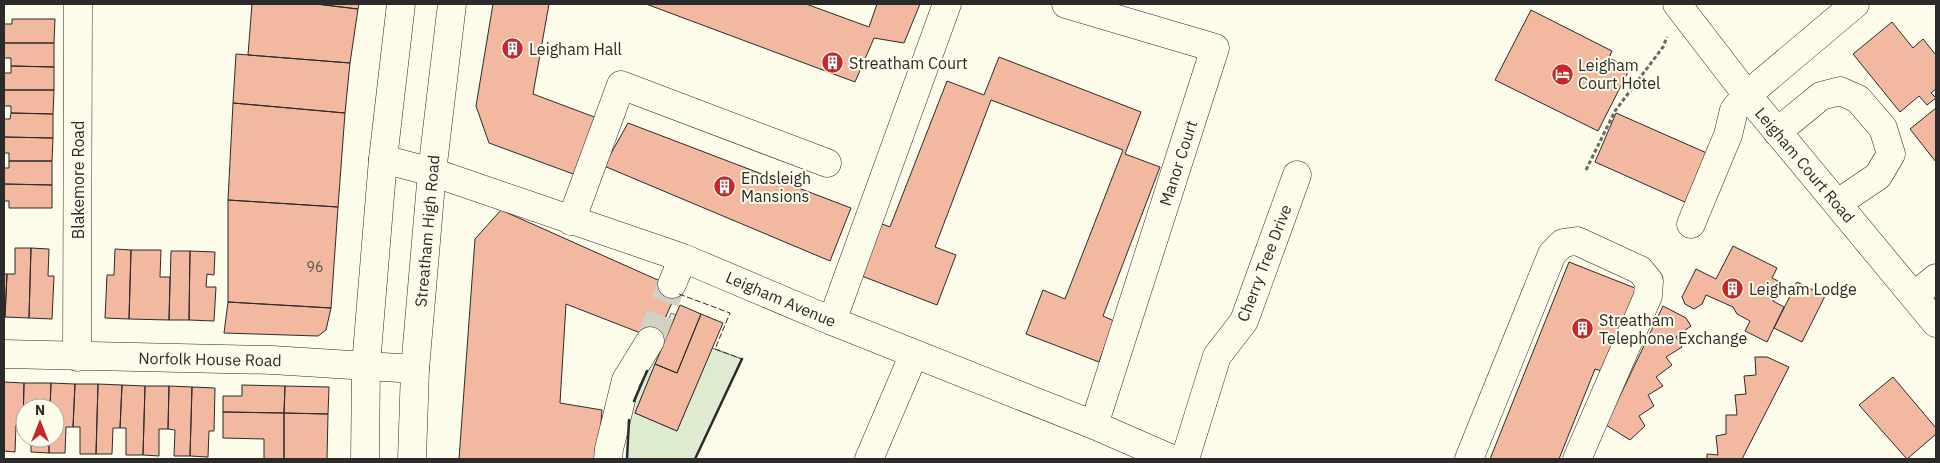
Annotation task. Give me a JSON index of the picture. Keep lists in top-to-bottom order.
{
  "streets": {
    "main road": [
      "Manor Court",
      "Leigham Court Road",
      "Blakemore Road",
      "Streatham High Road",
      "Cherry Tree Drive",
      "Leigham Avenue",
      "Norfolk House Road"
    ]
  },
  "crossings": [
    ["Manor Court", "Leigham Avenue"],
    ["Blakemore Road", "Norfolk House Road"],
    ["Streatham High Road", "Leigham Avenue"],
    ["Streatham High Road", "Norfolk House Road"]
  ],
  "places": {
    "building": [
      "Leigham Hall",
      "Streatham Court",
      "Endsleigh Mansions",
      "Leigham Lodge",
      "Streatham Telephone Exchange"
    ],
    "hotel": ["Leigham Court Hotel"]
  },
  "house_numbers": ["96"],
  "north": "top"
}
